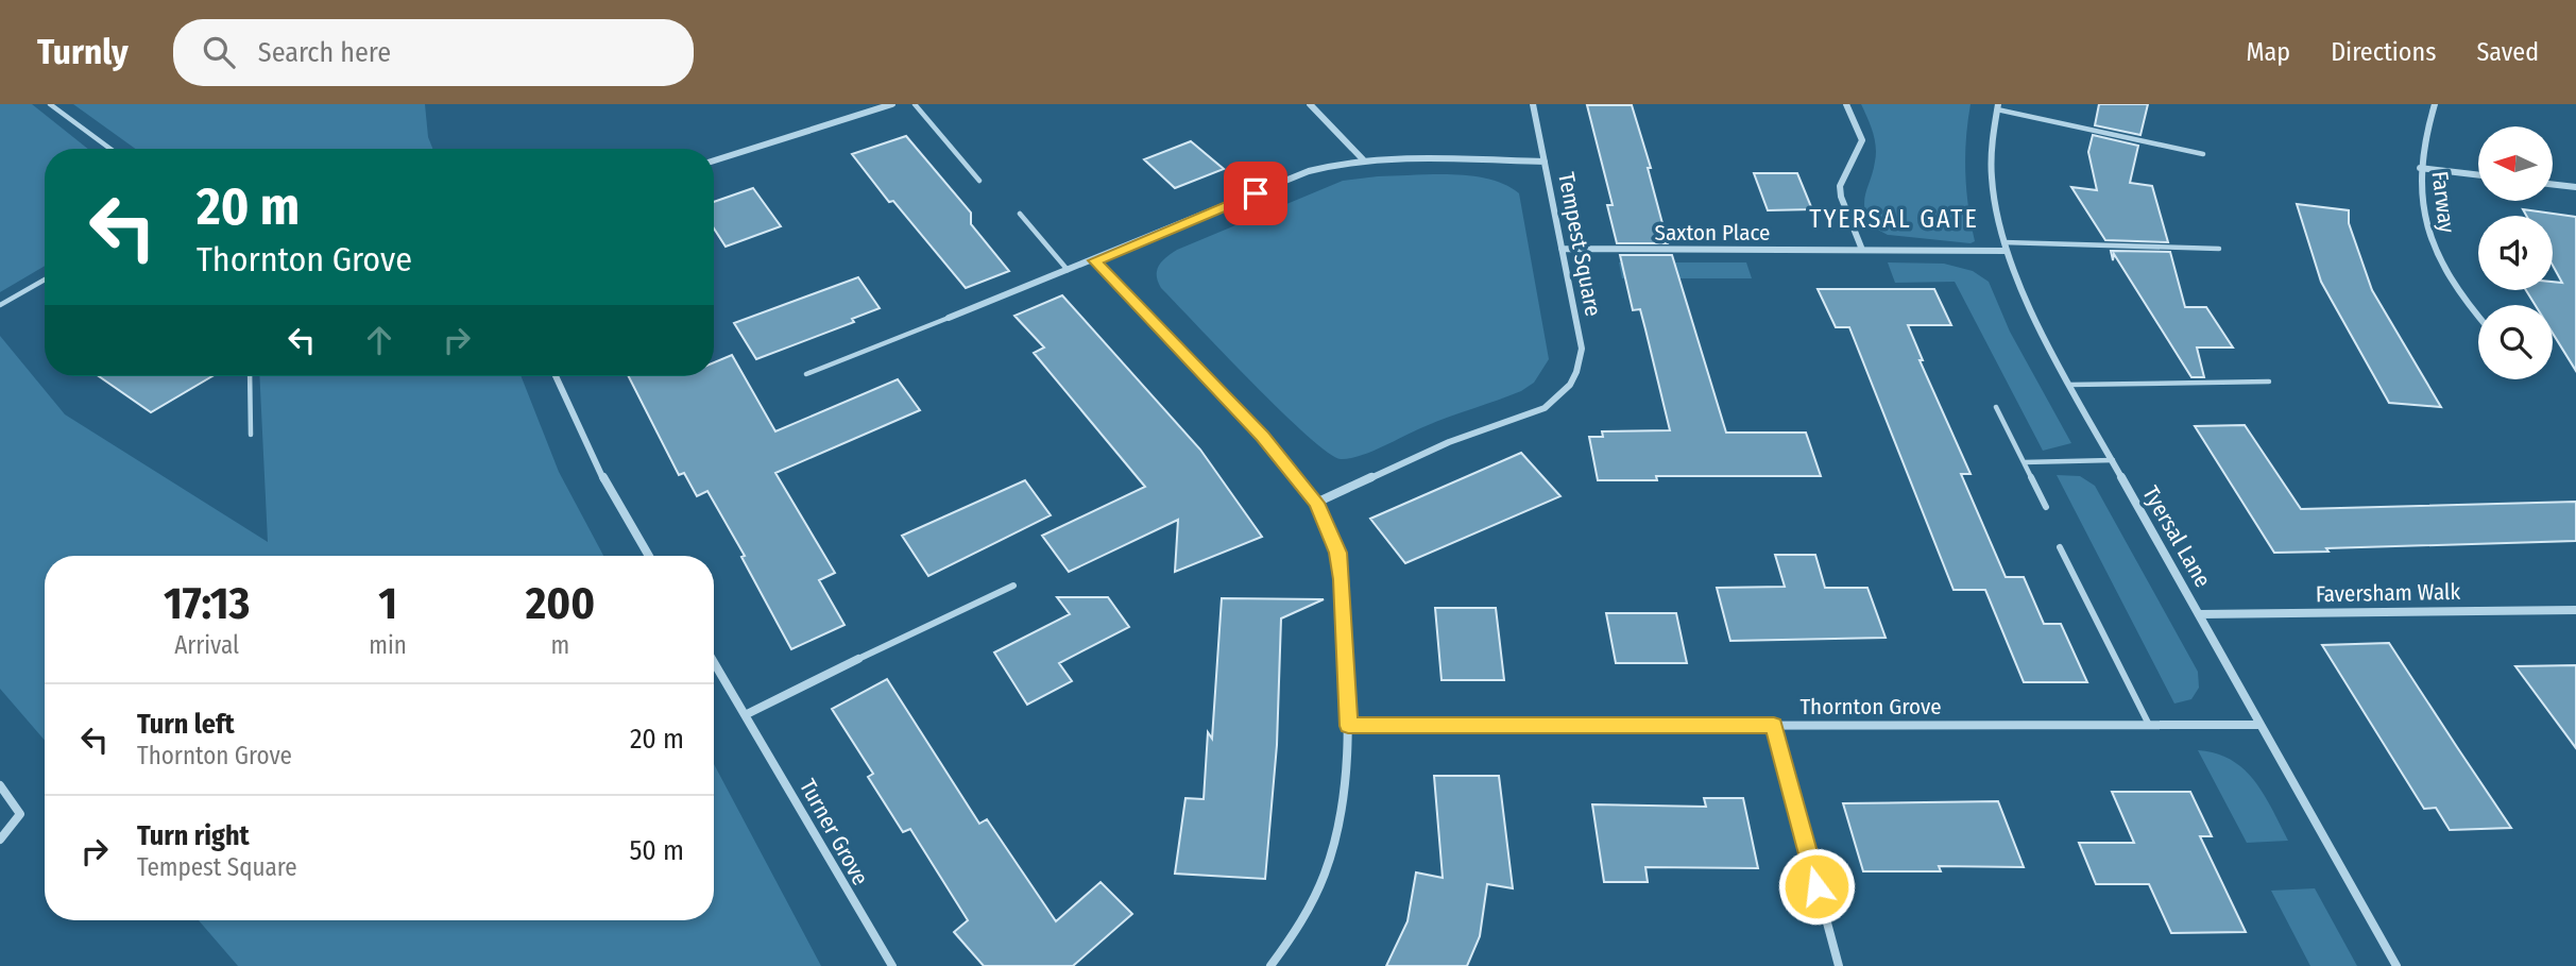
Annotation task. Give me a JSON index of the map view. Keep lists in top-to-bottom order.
{
  "streets": {
    "street": [
      "Farway",
      "Saxton Place",
      "Tempest Square",
      "Tyersal Lane",
      "Faversham Walk",
      "Thornton Grove",
      "Turner Grove"
    ]
  },
  "crossings": [
    ["Saxton Place", "Tempest Square"],
    ["Saxton Place", "Tyersal Lane"],
    ["Tyersal Lane", "Faversham Walk"],
    ["Tyersal Lane", "Thornton Grove"]
  ],
  "districts": ["TYERSAL GATE"],
  "north": "left",
  "page": {
    "header": "Turnly",
    "search": "Search here",
    "nav": ["Map", "Directions", "Saved"],
    "turn": ["20 m", "Thornton Grove"],
    "eta": [
      "17:13",
      "Arrival",
      "1",
      "min",
      "200",
      "m"
    ],
    "list": [
      {
        "name": "Turn left",
        "note": "Thornton Grove",
        "value": "20 m"
      },
      {
        "name": "Turn right",
        "note": "Tempest Square",
        "value": "50 m"
      }
    ]
  }
}
